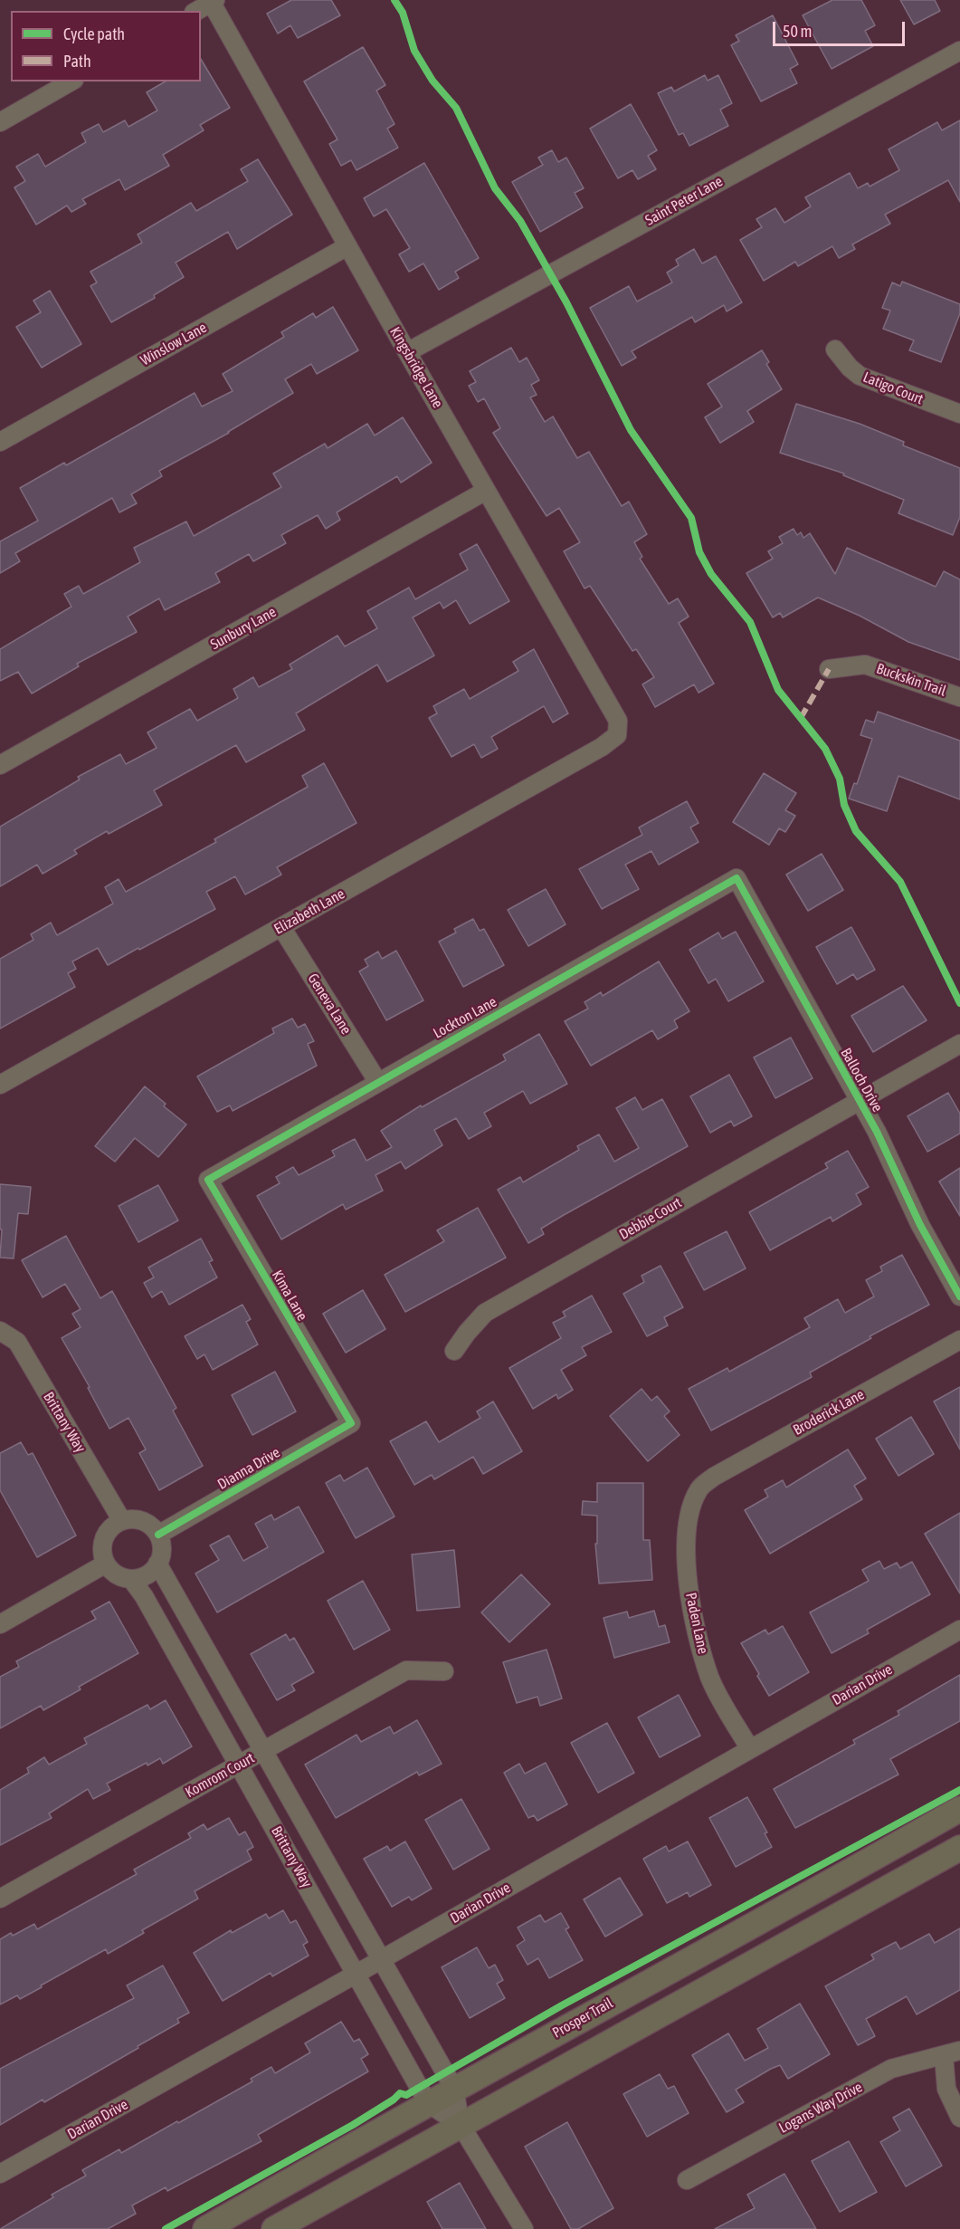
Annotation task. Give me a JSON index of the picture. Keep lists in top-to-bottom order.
{
  "streets": {
    "main road": ["Prosper Trail"],
    "street": [
      "Saint Peter Lane",
      "Winslow Lane",
      "Kingsbridge Lane",
      "Latigo Court",
      "Sunbury Lane",
      "Buckskin Trail",
      "Elizabeth Lane",
      "Geneva Lane",
      "Lockton Lane",
      "Balloch Drive",
      "Debbie Court",
      "Kima Lane",
      "Broderick Lane",
      "Brittany Way",
      "Dianna Drive",
      "Paden Lane",
      "Darian Drive",
      "Komrom Court",
      "Logans Way Drive"
    ]
  },
  "crossings": [
    ["Saint Peter Lane", "Kingsbridge Lane"],
    ["Winslow Lane", "Kingsbridge Lane"],
    ["Kingsbridge Lane", "Sunbury Lane"],
    ["Kingsbridge Lane", "Elizabeth Lane"],
    ["Elizabeth Lane", "Geneva Lane"],
    ["Geneva Lane", "Lockton Lane"],
    ["Lockton Lane", "Balloch Drive"],
    ["Lockton Lane", "Kima Lane"],
    ["Balloch Drive", "Debbie Court"],
    ["Kima Lane", "Dianna Drive"],
    ["Broderick Lane", "Paden Lane"],
    ["Brittany Way", "Dianna Drive"],
    ["Brittany Way", "Darian Drive"],
    ["Brittany Way", "Komrom Court"],
    ["Brittany Way", "Prosper Trail"],
    ["Paden Lane", "Darian Drive"]
  ],
  "legend": ["Cycle path", "Path"],
  "scale_bar": "50 m"
}
